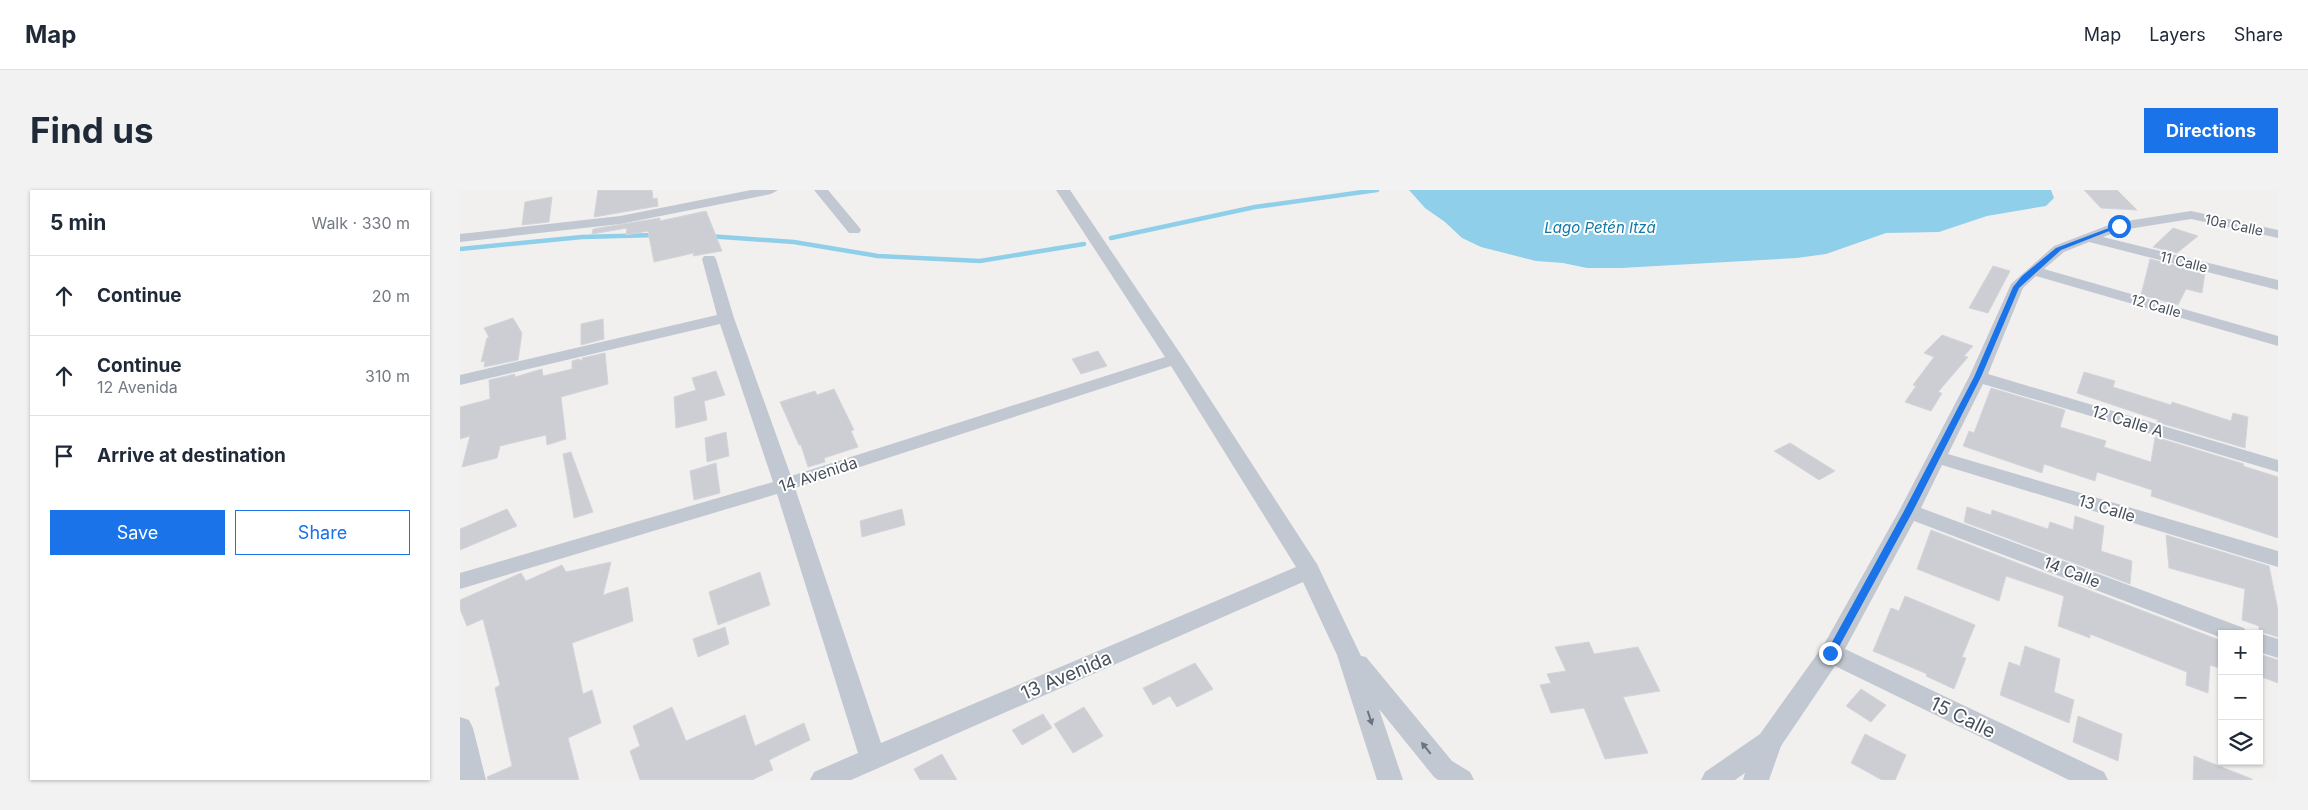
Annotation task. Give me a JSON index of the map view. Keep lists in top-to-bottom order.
{
  "streets": {
    "street": [
      "10a Calle",
      "11 Calle",
      "12 Calle",
      "12 Calle A",
      "14 Avenida",
      "13 Calle",
      "14 Calle",
      "13 Avenida",
      "15 Calle"
    ]
  },
  "crossings": [
    ["10a Calle", "11 Calle"]
  ],
  "water": ["Lago Petén Itzá"],
  "page": {
    "header": "Map",
    "nav": ["Map", "Layers", "Share"],
    "buttons": [
      "Directions",
      ["Save", "Share"]
    ],
    "title": "Find us",
    "heading": ["5 min", "Walk · 330 m"],
    "list": [
      ["Continue", "20 m"],
      ["Continue", "12 Avenida", "310 m"],
      "Arrive at destination"
    ],
    "map_buttons": ["+", "−"]
  }
}
